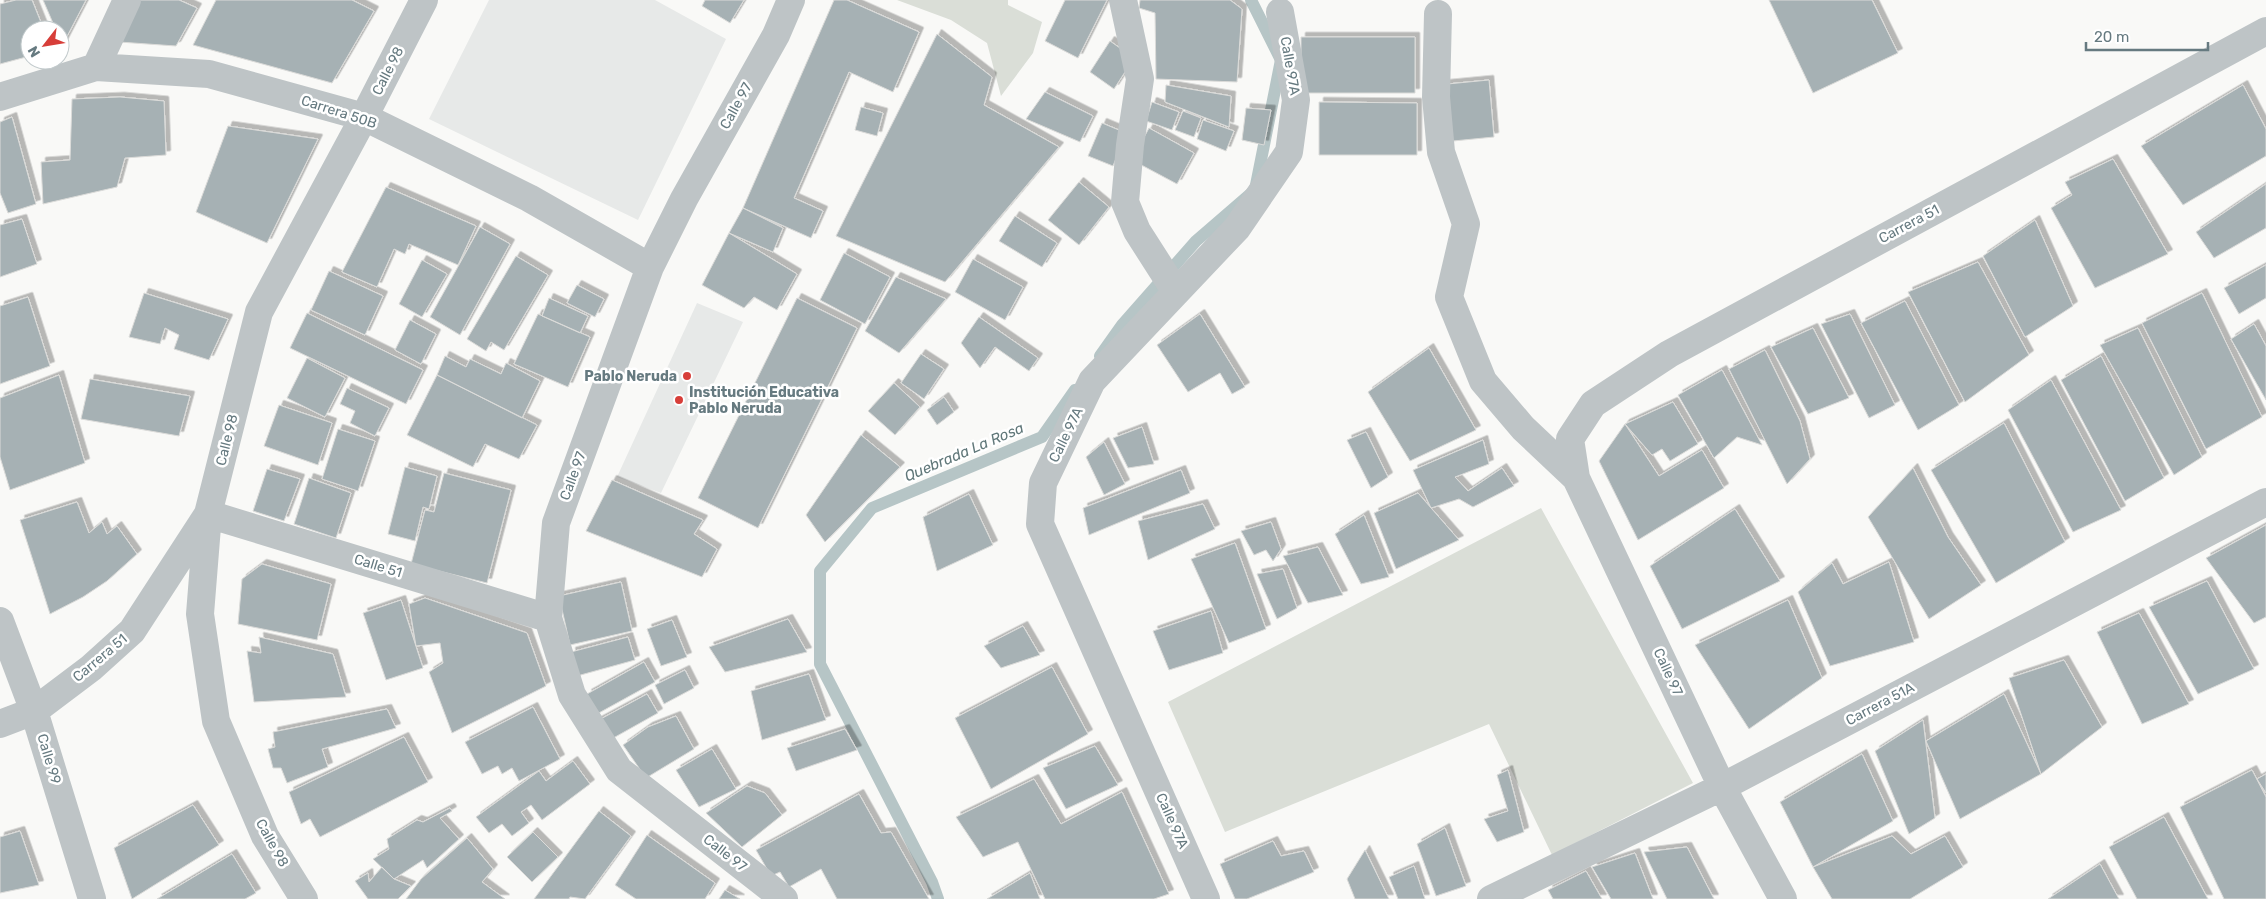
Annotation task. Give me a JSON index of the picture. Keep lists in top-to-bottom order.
{
  "streets": {
    "street": [
      "Calle 97A",
      "Calle 98",
      "Calle 97",
      "Carrera 50B",
      "Carrera 51",
      "Calle 51",
      "Carrera 51A",
      "Calle 99"
    ]
  },
  "crossings": [
    ["Calle 98", "Carrera 50B"],
    ["Calle 98", "Carrera 51"],
    ["Calle 98", "Calle 51"],
    ["Calle 97", "Carrera 50B"],
    ["Calle 97", "Carrera 51"],
    ["Calle 97", "Calle 51"],
    ["Calle 97", "Carrera 51A"],
    ["Carrera 51", "Calle 51"],
    ["Carrera 51", "Calle 99"]
  ],
  "water": ["Quebrada La Rosa"],
  "places": ["Pablo Neruda", "Institución Educativa Pablo Neruda"],
  "scale_bar": "20 m",
  "north": "bottom left"
}
